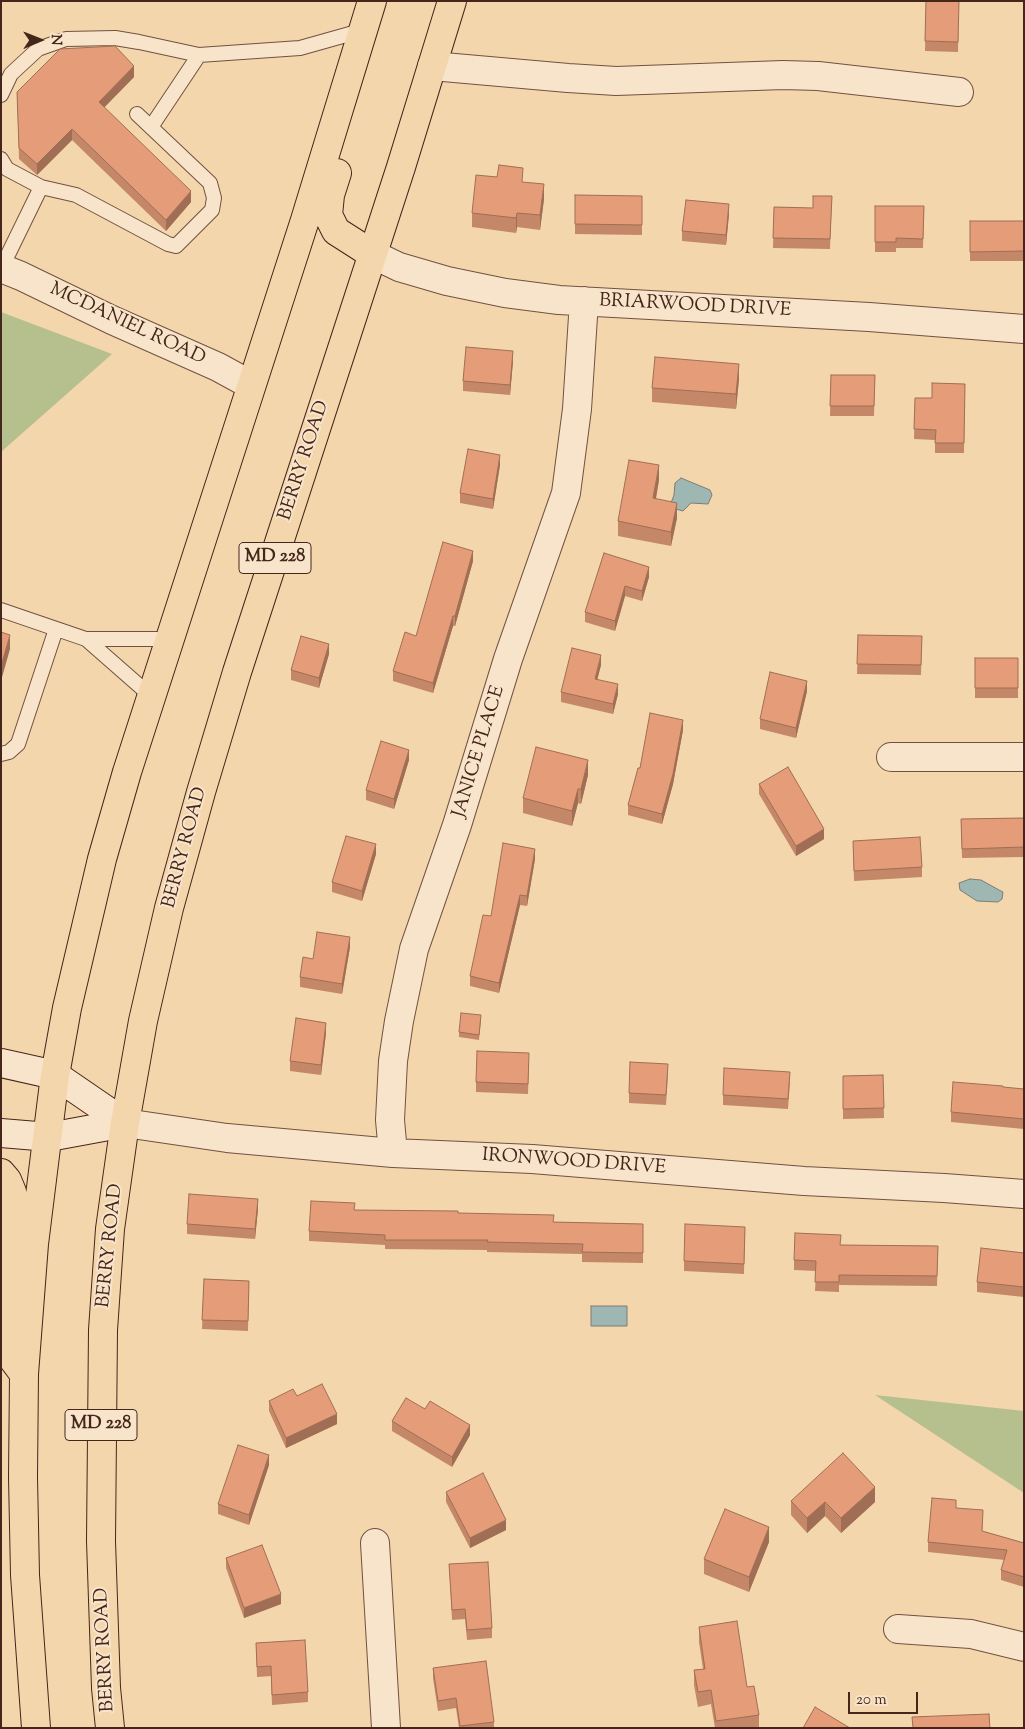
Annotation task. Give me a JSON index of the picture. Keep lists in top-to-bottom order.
{
  "streets": {
    "highway": ["BERRY ROAD", "MD 228"],
    "street": [
      "BRIARWOOD DRIVE",
      "MCDANIEL ROAD",
      "JANICE PLACE",
      "IRONWOOD DRIVE"
    ]
  },
  "crossings": [
    ["BRIARWOOD DRIVE", "BERRY ROAD"],
    ["BRIARWOOD DRIVE", "JANICE PLACE"],
    ["BERRY ROAD", "IRONWOOD DRIVE"],
    ["JANICE PLACE", "IRONWOOD DRIVE"]
  ],
  "scale_bar": "20 m",
  "north": "right"
}
